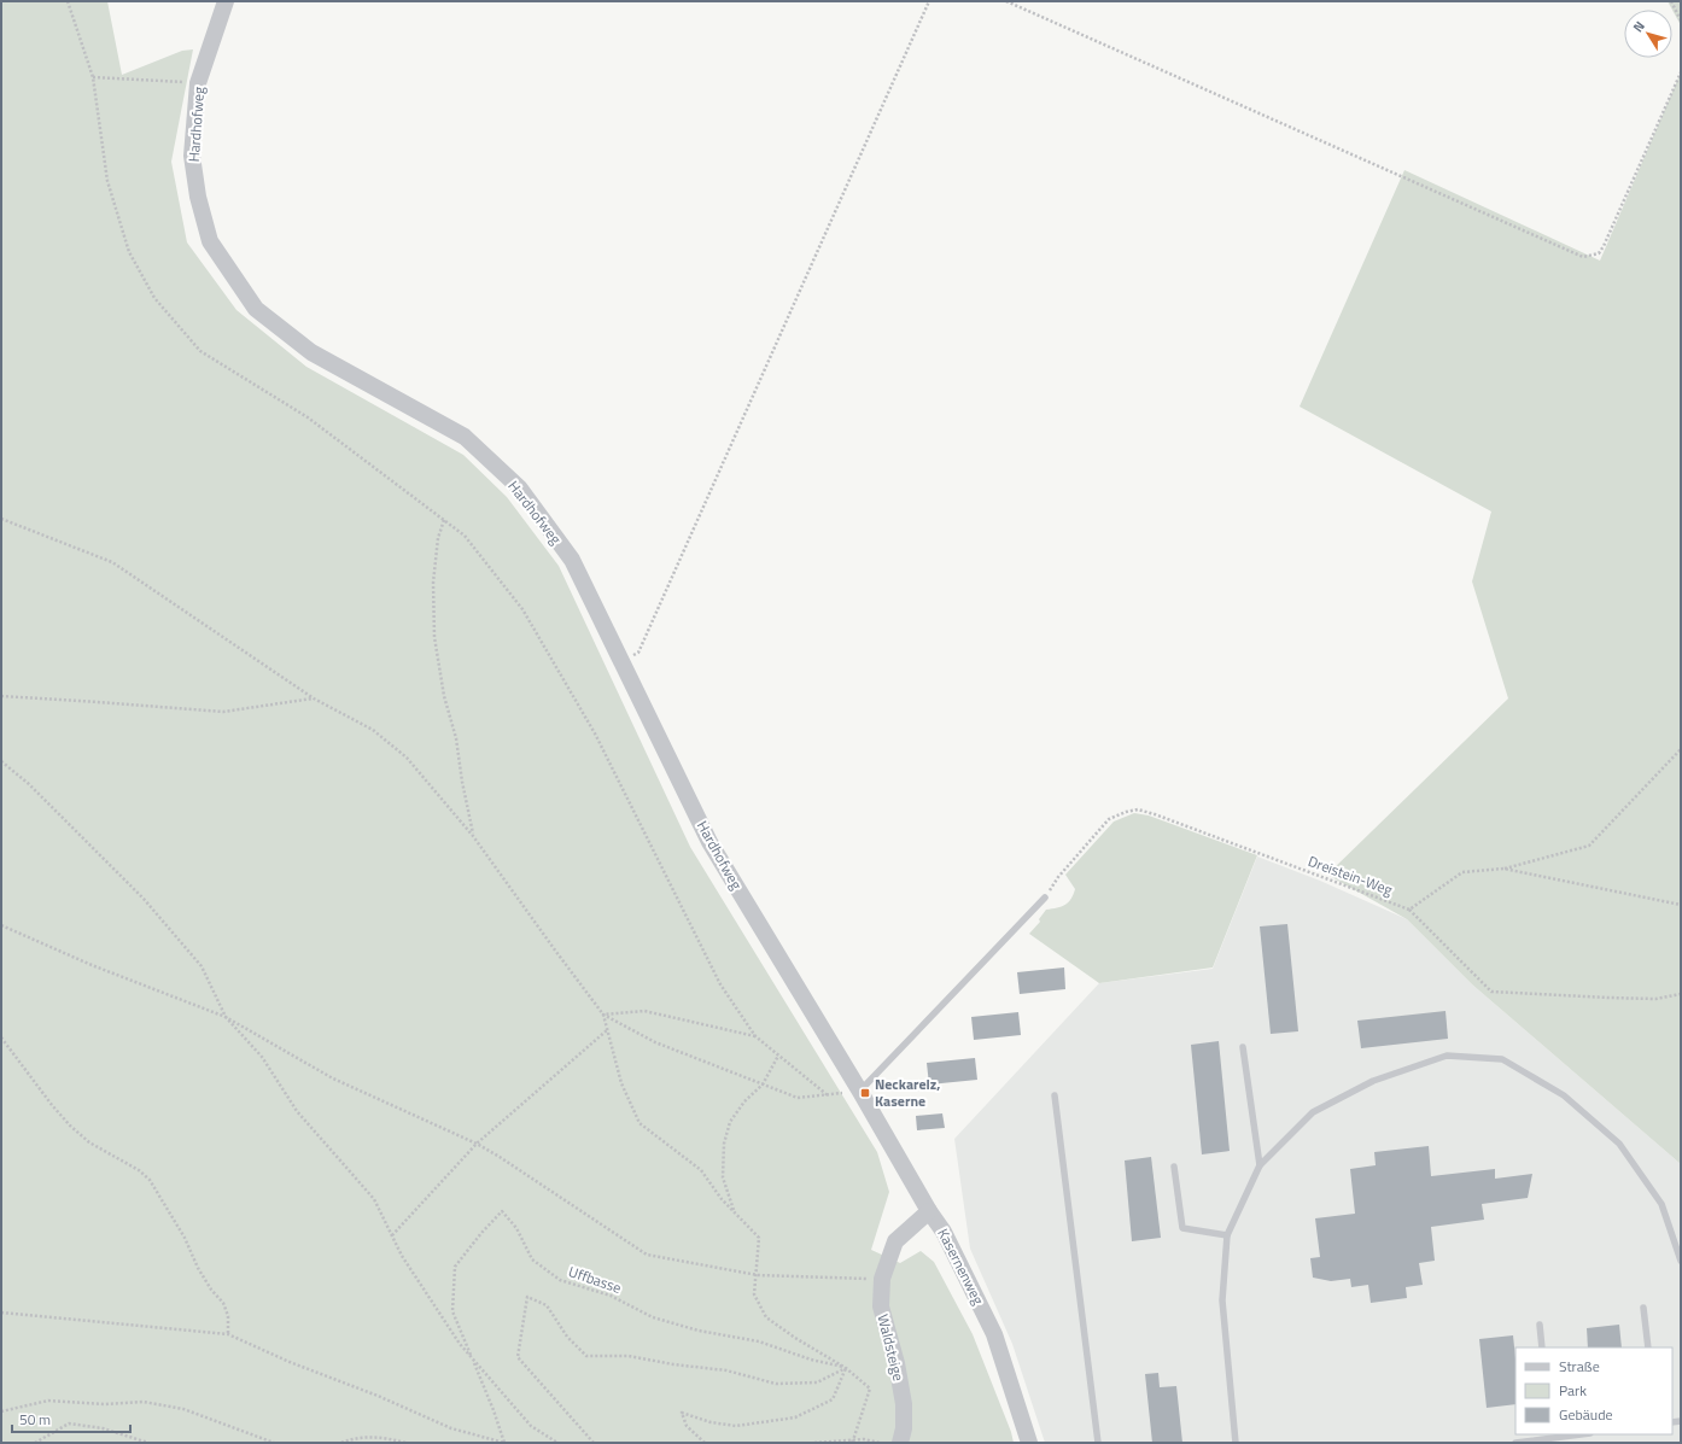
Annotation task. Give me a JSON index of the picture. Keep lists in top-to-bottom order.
{
  "streets": {
    "street": ["Hardhofweg", "Kasernenweg", "Waldsteige"],
    "path": ["Dreistein-Weg", "Uffbasse"]
  },
  "crossings": [
    ["Hardhofweg", "Kasernenweg"],
    ["Kasernenweg", "Waldsteige"]
  ],
  "places": {
    "transit": ["Neckarelz, Kaserne"]
  },
  "legend": ["Straße", "Park", "Gebäude"],
  "scale_bar": "50 m",
  "north": "top left"
}
